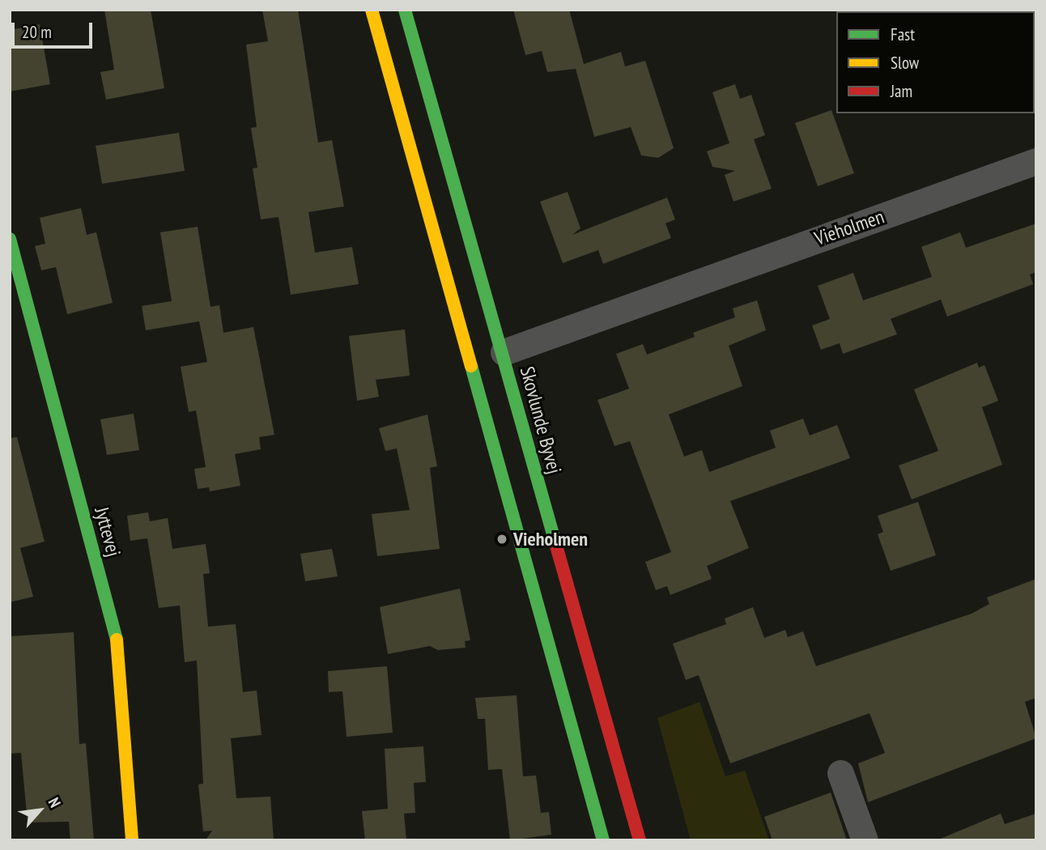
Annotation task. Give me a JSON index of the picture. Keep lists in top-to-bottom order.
{
  "streets": {
    "main road": ["Skovlunde Byvej", "Jyttevej"],
    "street": ["Vieholmen"]
  },
  "crossings": [
    ["Vieholmen", "Skovlunde Byvej"]
  ],
  "places": ["Vieholmen"],
  "legend": ["Fast", "Slow", "Jam"],
  "scale_bar": "20 m",
  "north": "top right"
}
